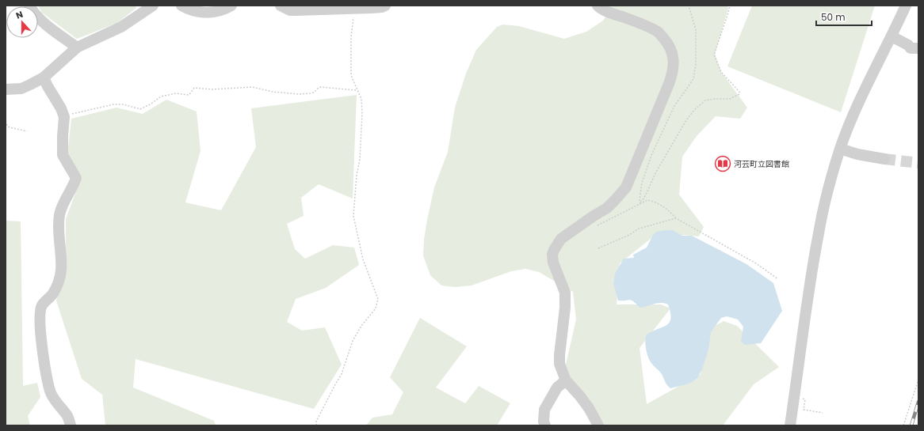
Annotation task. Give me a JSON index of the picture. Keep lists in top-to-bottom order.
{
  "places": {
    "library": ["河芸町立図書館"]
  },
  "scale_bar": "50 m",
  "north": "top"
}
